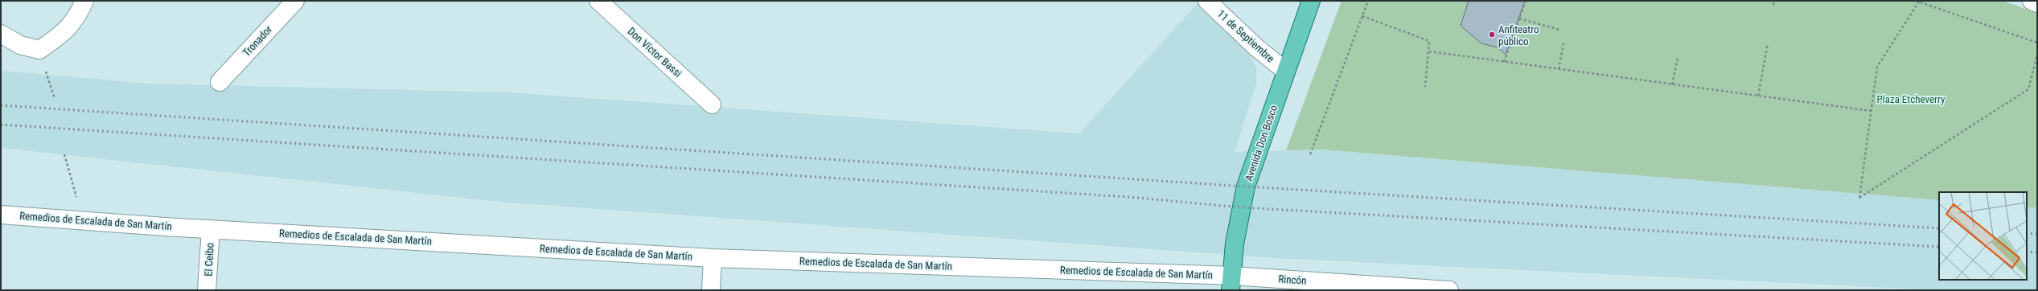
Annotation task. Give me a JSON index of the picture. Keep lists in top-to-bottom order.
{
  "streets": {
    "main road": ["Avenida Don Bosco"],
    "street": [
      "11 de Septiembre",
      "Tronador",
      "Don Víctor Bassi",
      "Remedios de Escalada de San Martín",
      "El Ceibo",
      "Rincón"
    ]
  },
  "crossings": [
    ["11 de Septiembre", "Avenida Don Bosco"],
    ["Avenida Don Bosco", "Remedios de Escalada de San Martín"],
    ["Avenida Don Bosco", "Rincón"],
    ["Remedios de Escalada de San Martín", "El Ceibo"],
    ["Remedios de Escalada de San Martín", "Rincón"]
  ],
  "parks": ["Plaza Etcheverry"],
  "places": ["Anfiteatro público"]
}
